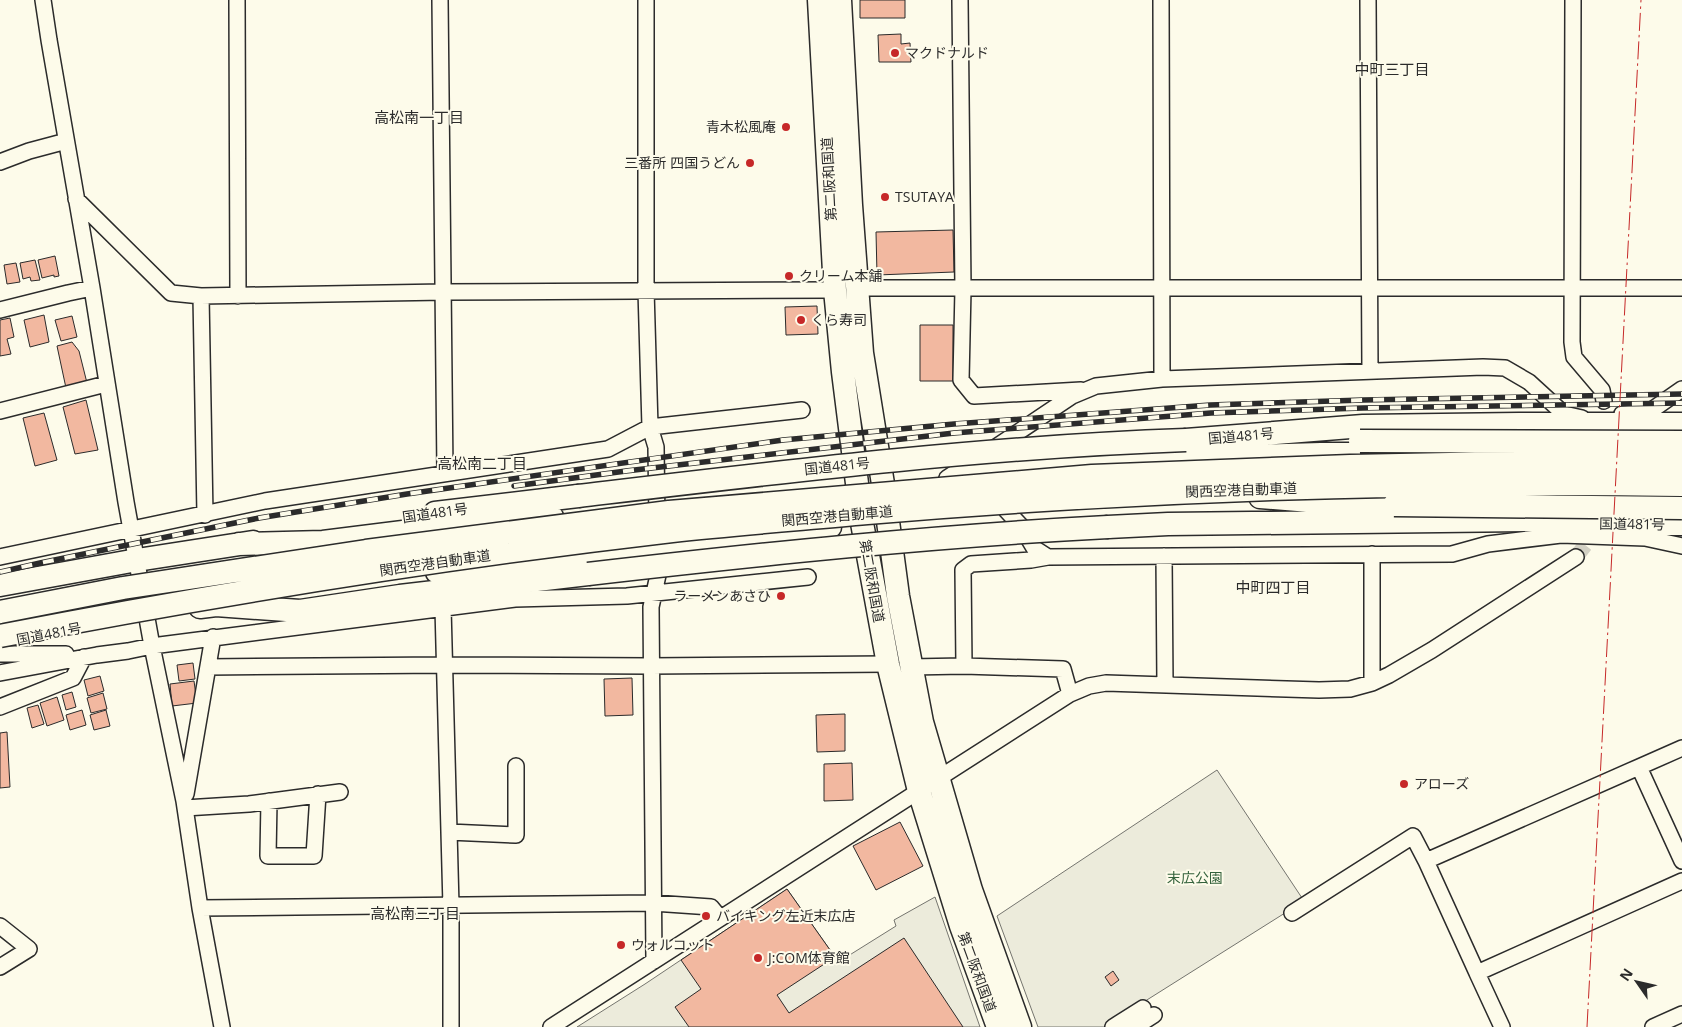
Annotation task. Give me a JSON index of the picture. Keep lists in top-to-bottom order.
{
  "streets": {
    "highway": ["第二阪和国道", "国道481号", "関西空港自動車道"]
  },
  "districts": [
    "中町三丁目",
    "高松南一丁目",
    "高松南二丁目",
    "中町四丁目",
    "高松南三丁目"
  ],
  "parks": ["末広公園"],
  "places": [
    "マクドナルド",
    "青木松風庵",
    "三番所 四国うどん",
    "TSUTAYA",
    "クリーム本舗",
    "くら寿司",
    "ラーメンあさひ",
    "アローズ",
    "バイキング左近末広店",
    "ウォルコット",
    "J:COM体育館"
  ],
  "north": "top left"
}
